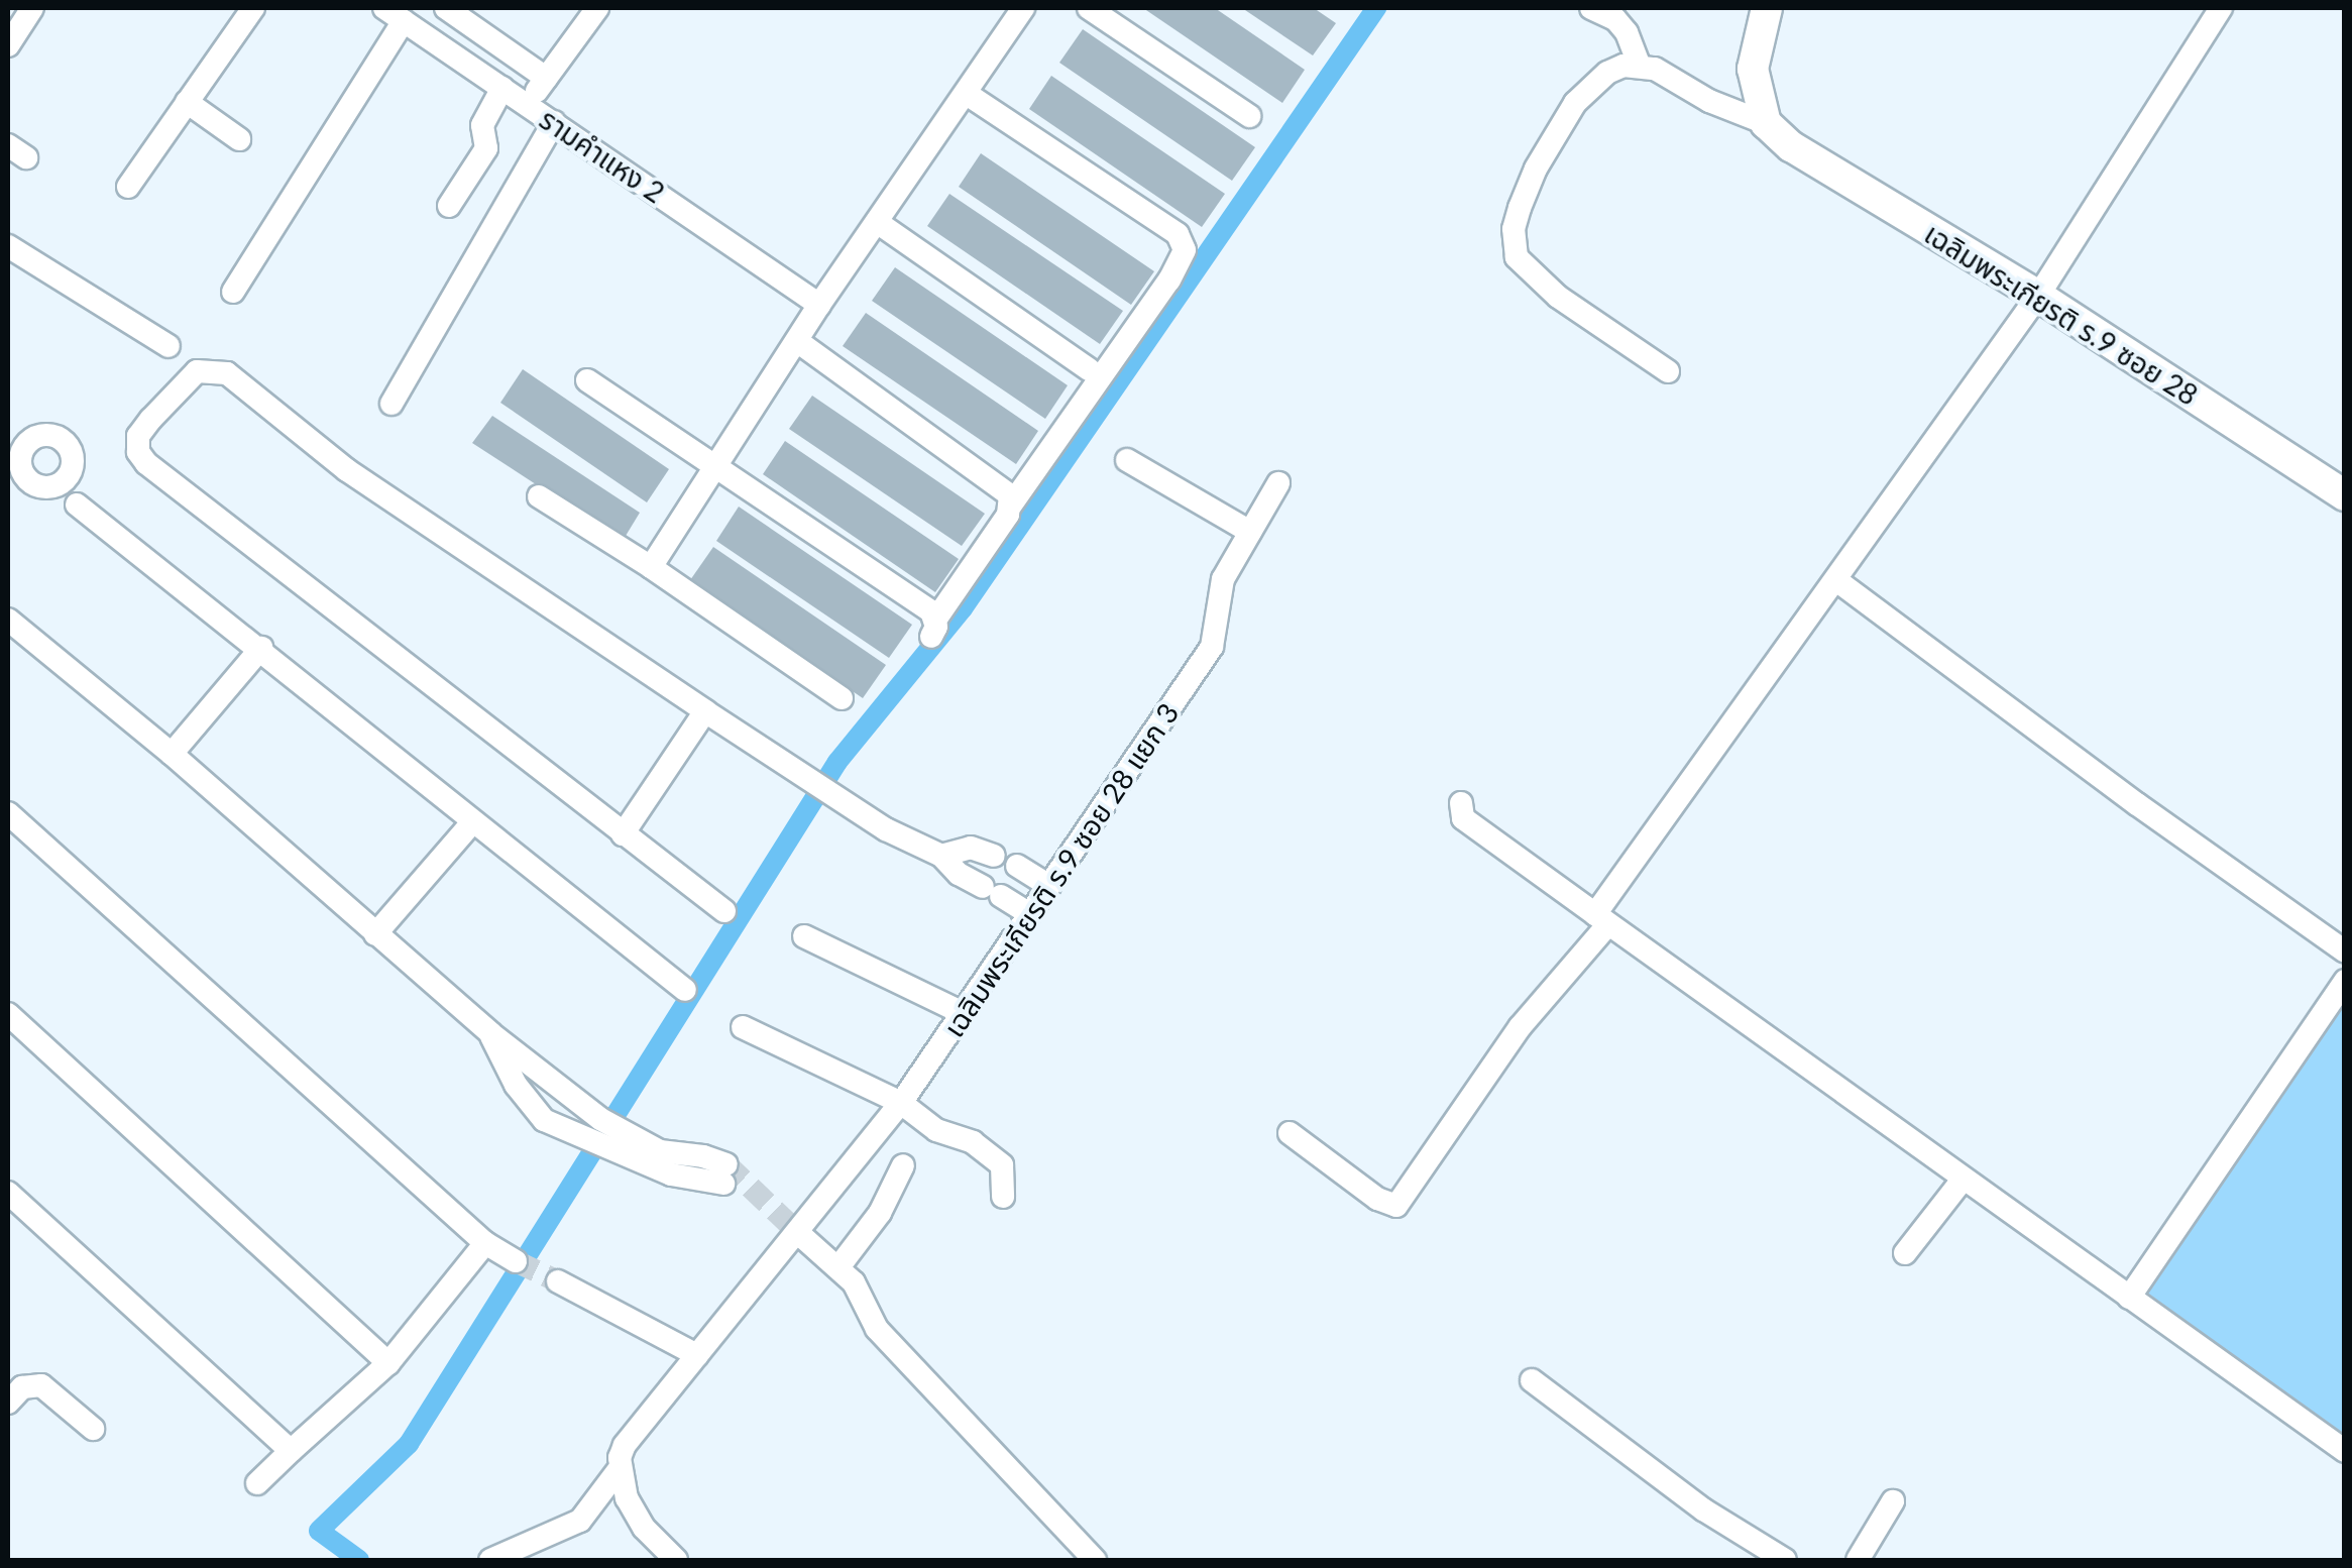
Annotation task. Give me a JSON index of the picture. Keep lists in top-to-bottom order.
{
  "streets": {
    "main road": ["เฉลิมพระเกียรติ ร.9 ซอย 28"],
    "street": ["รามคำแหง 2", "เฉลิมพระเกียรติ ร.9 ซอย 28 แยก 3"]
  }
}
